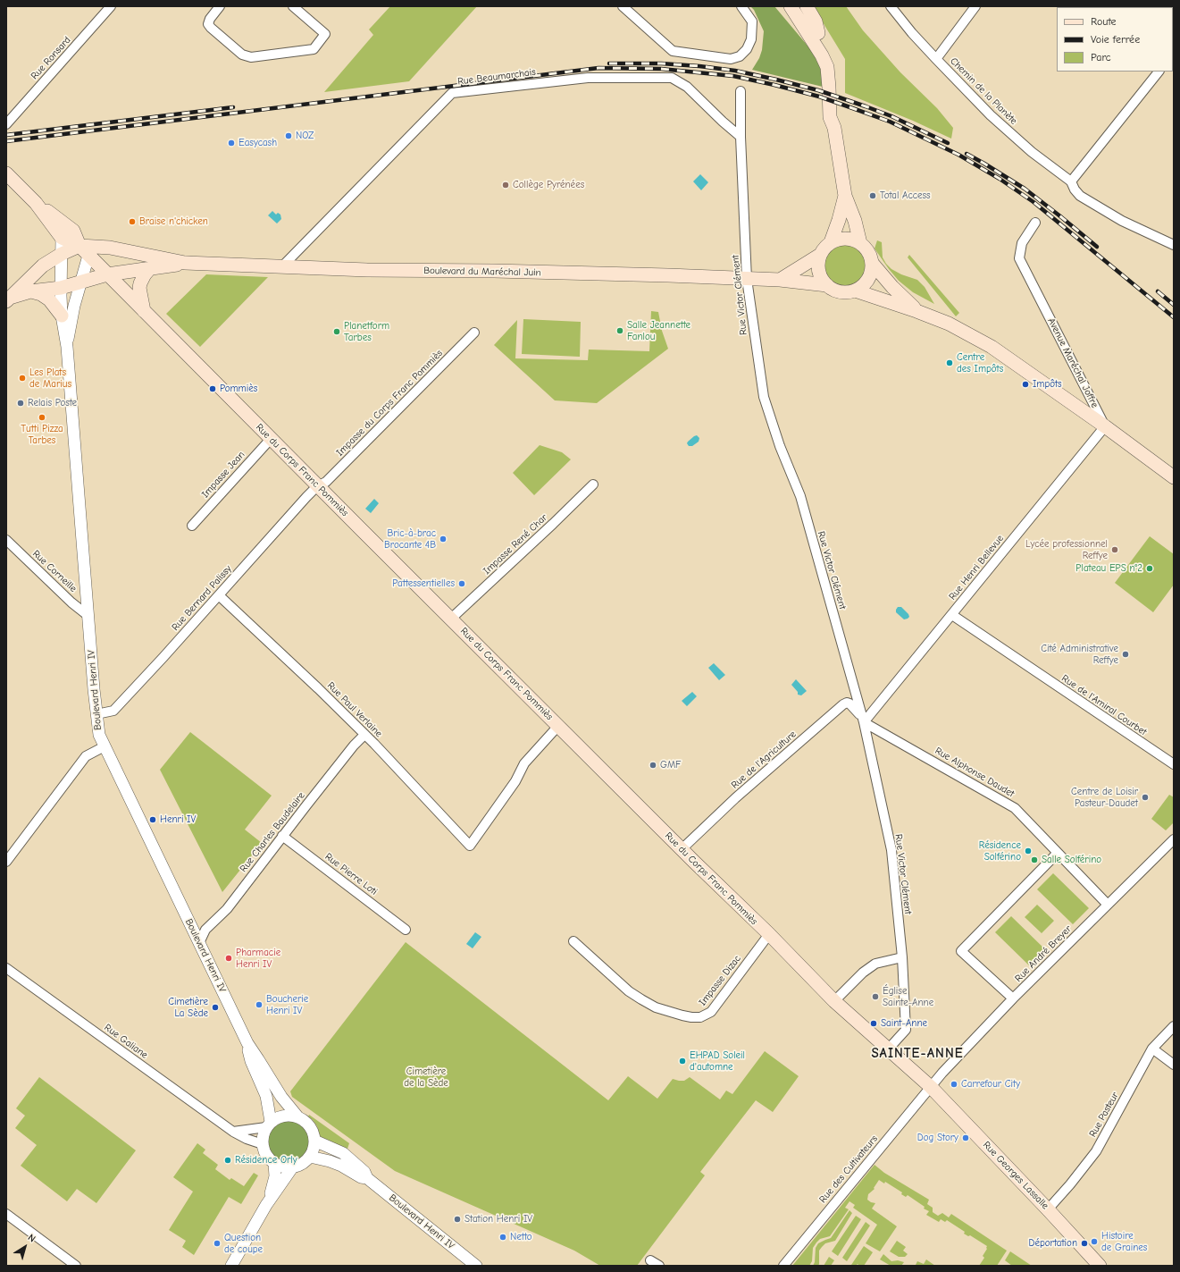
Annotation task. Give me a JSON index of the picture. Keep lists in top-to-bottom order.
{
  "streets": {
    "main road": [
      "Boulevard du Maréchal Juin",
      "Avenue Maréchal Joffre",
      "Rue du Corps Franc Pommiès",
      "Rue Georges Lassalle"
    ],
    "street": [
      "Rue Ronsard",
      "Rue Beaumarchais",
      "Chemin de la Planète",
      "Rue Victor Clément",
      "Impasse du Corps Franc Pommiès",
      "Impasse Jean",
      "Impasse René Char",
      "Rue Henri Bellevue",
      "Rue Corneille",
      "Rue Bernard Palissy",
      "Boulevard Henri IV",
      "Rue de l'Amiral Courbet",
      "Rue Paul Verlaine",
      "Rue de l'Agriculture",
      "Rue Alphonse Daudet",
      "Rue Charles Baudelaire",
      "Rue Pierre Loti",
      "Rue André Breyer",
      "Impasse Dizac",
      "Rue Galiane",
      "Rue Pasteur",
      "Rue des Cultivateurs"
    ]
  },
  "crossings": [
    ["Rue Beaumarchais", "Boulevard du Maréchal Juin"],
    ["Rue Beaumarchais", "Rue Victor Clément"],
    ["Boulevard du Maréchal Juin", "Rue Victor Clément"],
    ["Boulevard du Maréchal Juin", "Rue du Corps Franc Pommiès"],
    ["Boulevard du Maréchal Juin", "Boulevard Henri IV"],
    ["Rue Victor Clément", "Rue du Corps Franc Pommiès"],
    ["Rue Victor Clément", "Rue Henri Bellevue"],
    ["Rue Victor Clément", "Rue de l'Agriculture"],
    ["Rue Victor Clément", "Rue Alphonse Daudet"],
    ["Avenue Maréchal Joffre", "Rue Henri Bellevue"],
    ["Impasse du Corps Franc Pommiès", "Rue du Corps Franc Pommiès"],
    ["Impasse du Corps Franc Pommiès", "Rue Bernard Palissy"],
    ["Rue du Corps Franc Pommiès", "Impasse Jean"],
    ["Rue du Corps Franc Pommiès", "Impasse René Char"],
    ["Rue du Corps Franc Pommiès", "Rue Bernard Palissy"],
    ["Rue du Corps Franc Pommiès", "Boulevard Henri IV"],
    ["Rue du Corps Franc Pommiès", "Rue Paul Verlaine"],
    ["Rue du Corps Franc Pommiès", "Rue de l'Agriculture"],
    ["Rue du Corps Franc Pommiès", "Rue André Breyer"],
    ["Rue du Corps Franc Pommiès", "Impasse Dizac"],
    ["Rue du Corps Franc Pommiès", "Rue des Cultivateurs"],
    ["Rue du Corps Franc Pommiès", "Rue Georges Lassalle"],
    ["Rue Henri Bellevue", "Rue de l'Amiral Courbet"],
    ["Rue Henri Bellevue", "Rue de l'Agriculture"],
    ["Rue Henri Bellevue", "Rue Alphonse Daudet"],
    ["Rue Corneille", "Boulevard Henri IV"],
    ["Rue Bernard Palissy", "Boulevard Henri IV"],
    ["Rue Bernard Palissy", "Rue Paul Verlaine"],
    ["Boulevard Henri IV", "Rue Charles Baudelaire"],
    ["Boulevard Henri IV", "Rue Galiane"],
    ["Rue Paul Verlaine", "Rue Charles Baudelaire"],
    ["Rue de l'Agriculture", "Rue Alphonse Daudet"],
    ["Rue Alphonse Daudet", "Rue André Breyer"],
    ["Rue Charles Baudelaire", "Rue Pierre Loti"],
    ["Rue André Breyer", "Rue des Cultivateurs"],
    ["Rue André Breyer", "Rue Georges Lassalle"],
    ["Rue Pasteur", "Rue Georges Lassalle"],
    ["Rue des Cultivateurs", "Rue Georges Lassalle"]
  ],
  "districts": ["SAINTE-ANNE"],
  "parks": ["Cimetière de la Sède"],
  "places": [
    "NOZ",
    "Easycash",
    "Collège Pyrénées",
    "Total Access",
    "Braise n'chicken",
    "Salle Jeannette Fanlou",
    "Planetform Tarbes",
    "Centre des Impôts",
    "Les Plats de Marius",
    "Impôts",
    "Pommiès",
    "Relais Poste",
    "Tutti Pizza Tarbes",
    "Bric-à-brac Brocante 4B",
    "Lycée professionnel Reffye",
    "Plateau EPS n°2",
    "Pattessentielles",
    "Cité Administrative Reffye",
    "GMF",
    "Centre de Loisir Pasteur-Daudet",
    "Henri IV",
    "Résidence Solférino",
    "Salle Solférino",
    "Pharmacie Henri IV",
    "Église Sainte-Anne",
    "Boucherie Henri IV",
    "Cimetière La Sède",
    "Saint-Anne",
    "EHPAD Soleil d'automne",
    "Carrefour City",
    "Dog Story",
    "Résidence Orly",
    "Station Henri IV",
    "Netto",
    "Histoire de Graines",
    "Question de coupe",
    "Déportation"
  ],
  "legend": ["Route", "Voie ferrée", "Parc"],
  "north": "top right"
}
